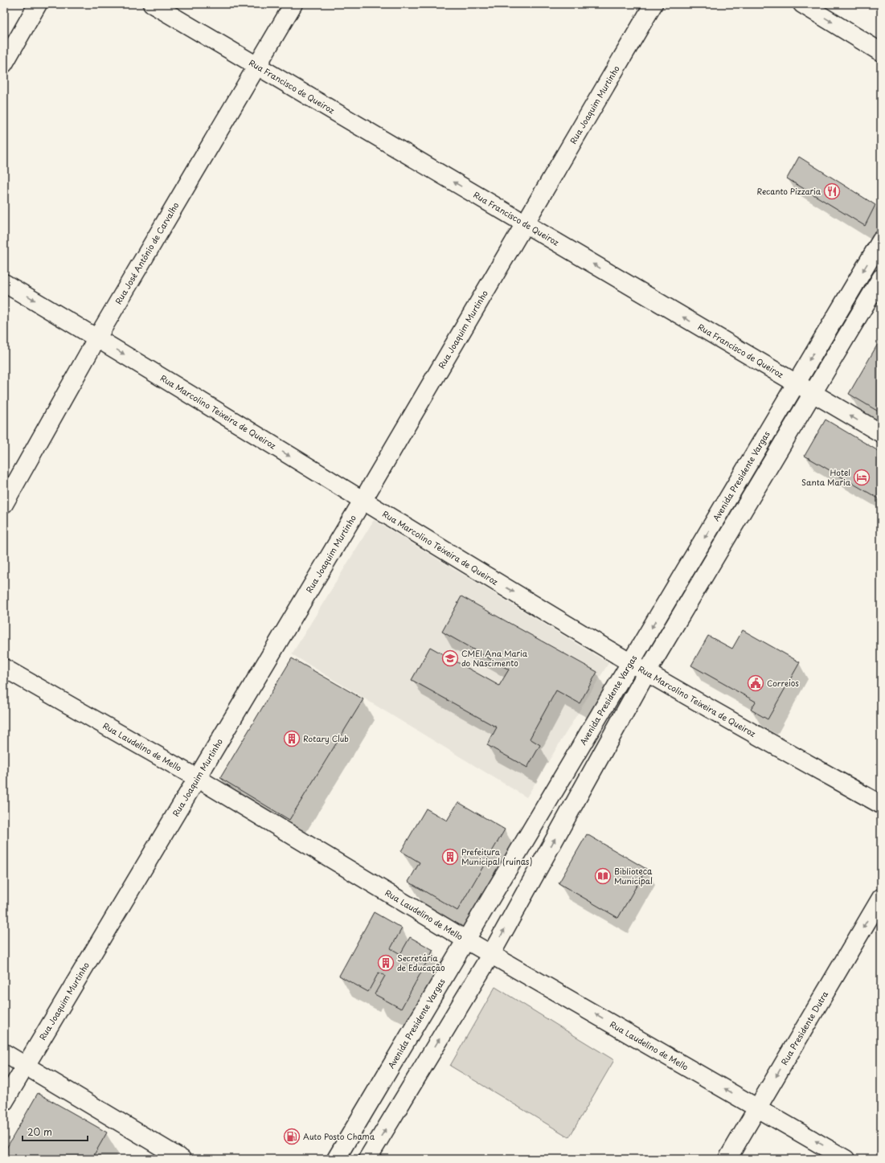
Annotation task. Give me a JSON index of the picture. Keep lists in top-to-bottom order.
{
  "streets": {
    "street": [
      "Rua Francisco de Queiroz",
      "Rua Joaquim Murtinho",
      "Rua José Antônio de Carvalho",
      "Rua Marcolino Teixeira de Queiroz",
      "Avenida Presidente Vargas",
      "Rua Laudelino de Mello",
      "Rua Presidente Dutra"
    ]
  },
  "crossings": [
    ["Rua Francisco de Queiroz", "Rua Joaquim Murtinho"],
    ["Rua Francisco de Queiroz", "Rua José Antônio de Carvalho"],
    ["Rua Francisco de Queiroz", "Avenida Presidente Vargas"],
    ["Rua Joaquim Murtinho", "Rua Marcolino Teixeira de Queiroz"],
    ["Rua Joaquim Murtinho", "Rua Laudelino de Mello"],
    ["Rua José Antônio de Carvalho", "Rua Marcolino Teixeira de Queiroz"],
    ["Rua Marcolino Teixeira de Queiroz", "Avenida Presidente Vargas"],
    ["Avenida Presidente Vargas", "Rua Laudelino de Mello"],
    ["Rua Laudelino de Mello", "Rua Presidente Dutra"]
  ],
  "one_way": [
    "Rua Francisco de Queiroz",
    "Rua Marcolino Teixeira de Queiroz",
    "Rua Laudelino de Mello",
    "Rua Presidente Dutra"
  ],
  "places": {
    "restaurant": ["Recanto Pizzaria"],
    "hotel": ["Hotel Santa Maria"],
    "school or university": ["CMEI Ana Maria do Nascimento"],
    "public building": ["Correios"],
    "building": ["Rotary Club", "Prefeitura Municipal (ruínas)", "Secretária de Educação"],
    "library": ["Biblioteca Municipal"],
    "fuel station": ["Auto Posto Chama"]
  },
  "scale_bar": "20 m"
}
